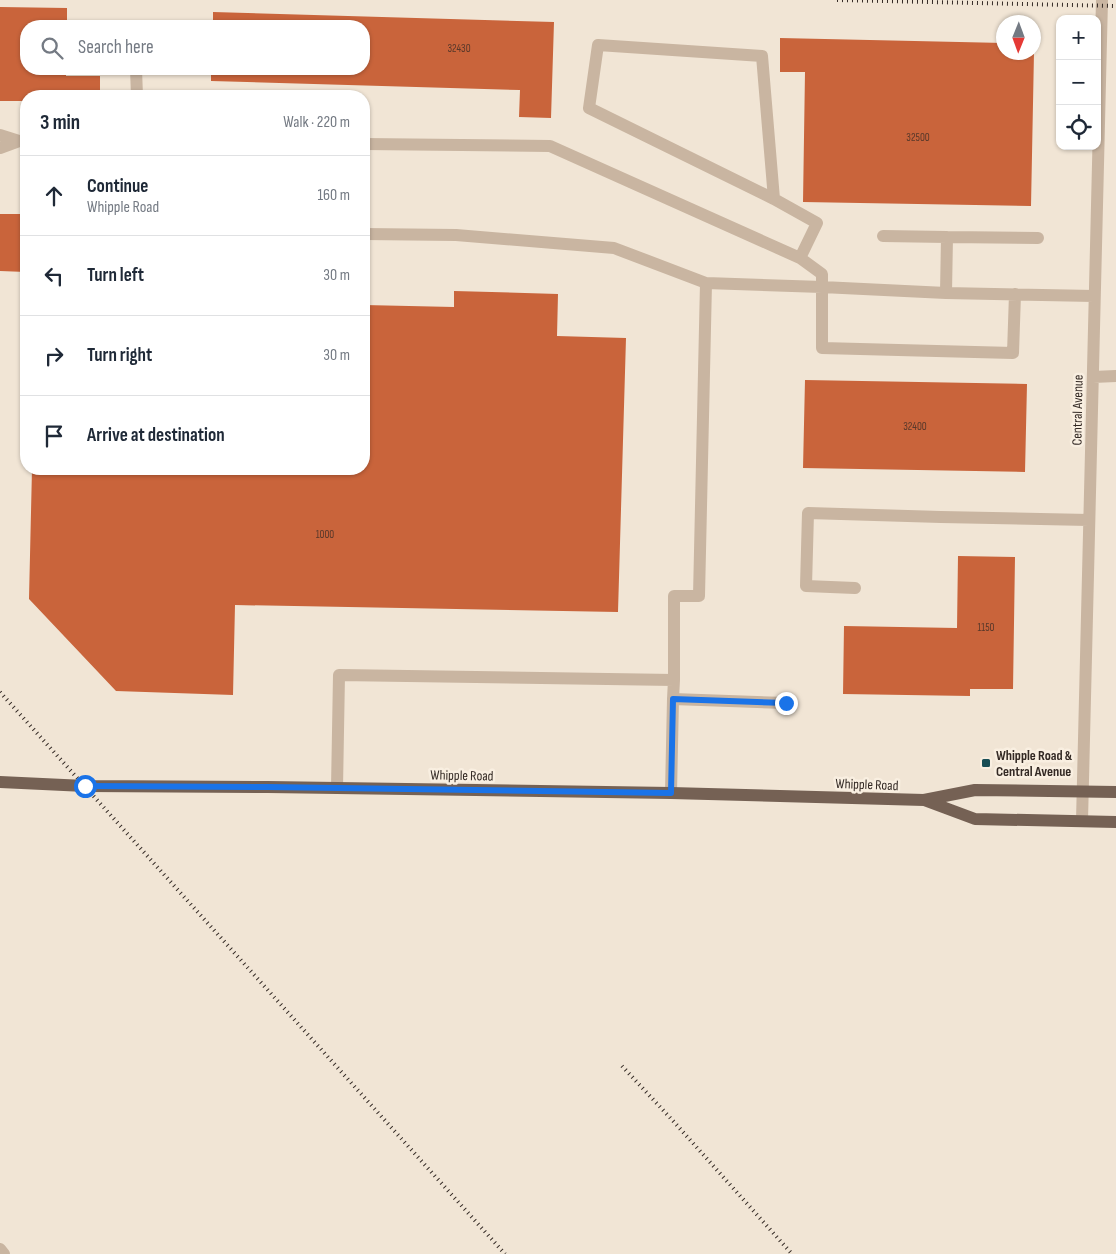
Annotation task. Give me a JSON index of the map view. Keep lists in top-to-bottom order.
{
  "streets": {
    "main road": ["Whipple Road"],
    "street": ["Central Avenue"]
  },
  "crossings": [
    ["Central Avenue", "Whipple Road"]
  ],
  "places": {
    "transit": ["Whipple Road & Central Avenue"]
  },
  "house_numbers": [
    "32430",
    "32500",
    "32400",
    "1000",
    "1150"
  ],
  "north": "bottom",
  "page": {
    "map_buttons": ["+", "−"],
    "search": "Search here",
    "heading": ["3 min", "Walk · 220 m"],
    "list": [
      ["Continue", "Whipple Road", "160 m"],
      ["Turn left", "30 m"],
      ["Turn right", "30 m"],
      "Arrive at destination"
    ]
  }
}
